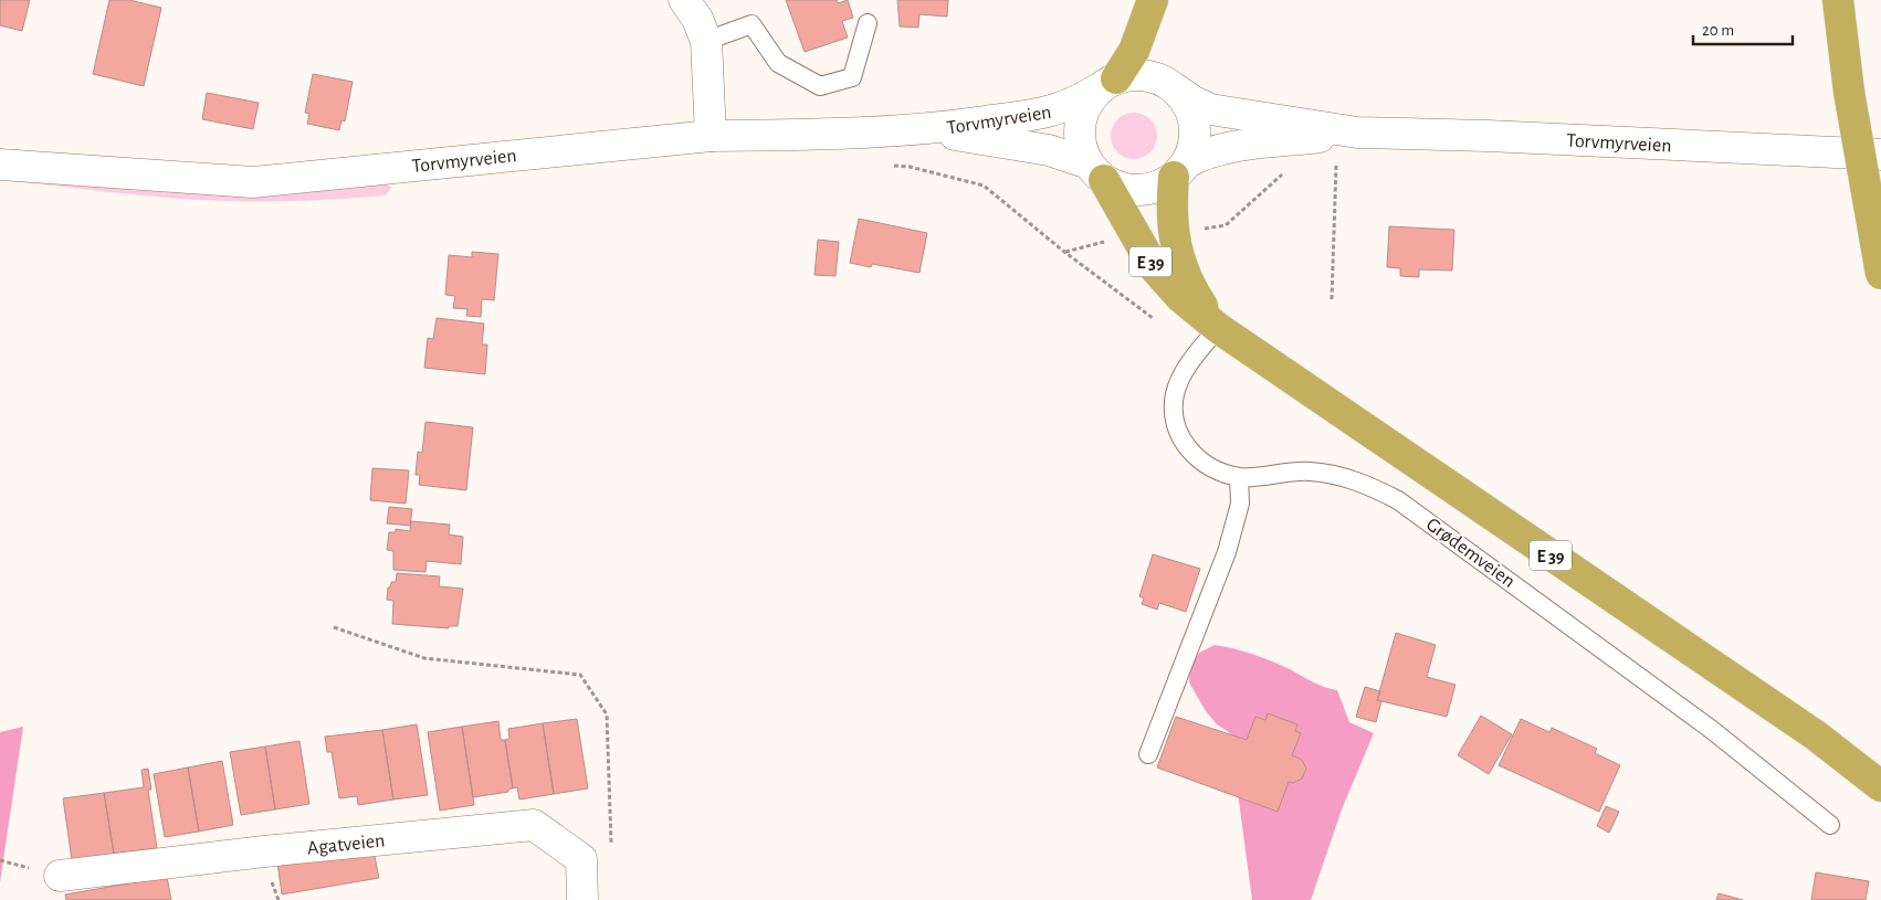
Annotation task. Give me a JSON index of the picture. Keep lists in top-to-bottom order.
{
  "streets": {
    "highway": ["E 39"],
    "main road": ["Torvmyrveien", "Agatveien"],
    "lane": ["Grødemveien"]
  },
  "crossings": [
    ["Torvmyrveien", "E 39"],
    ["E 39", "Grødemveien"]
  ],
  "scale_bar": "20 m"
}
